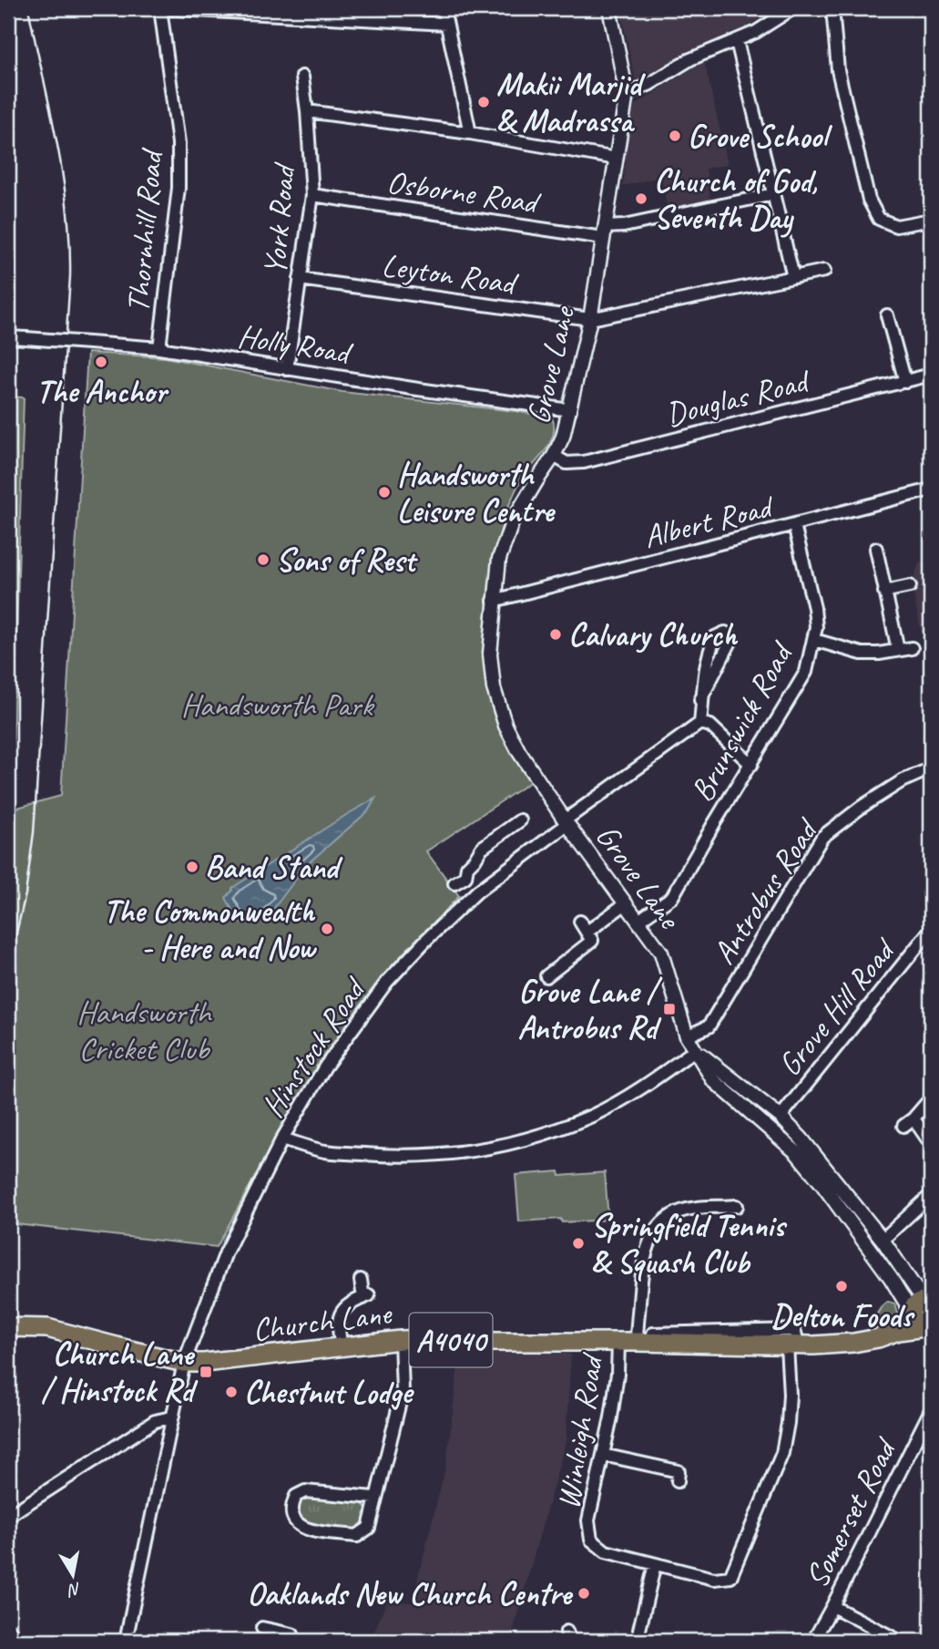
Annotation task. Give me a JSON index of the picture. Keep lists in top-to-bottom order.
{
  "streets": {
    "main road": ["Church Lane", "A4040"],
    "street": [
      "Osborne Road",
      "York Road",
      "Thornhill Road",
      "Leyton Road",
      "Holly Road",
      "Grove Lane",
      "Douglas Road",
      "Albert Road",
      "Brunswick Road",
      "Antrobus Road",
      "Grove Hill Road",
      "Hinstock Road",
      "Winleigh Road",
      "Somerset Road"
    ]
  },
  "crossings": [
    ["Osborne Road", "York Road"],
    ["Osborne Road", "Grove Lane"],
    ["York Road", "Leyton Road"],
    ["York Road", "Holly Road"],
    ["Thornhill Road", "Holly Road"],
    ["Leyton Road", "Grove Lane"],
    ["Holly Road", "Grove Lane"],
    ["Grove Lane", "Douglas Road"],
    ["Grove Lane", "Albert Road"],
    ["Grove Lane", "Brunswick Road"],
    ["Grove Lane", "Antrobus Road"],
    ["Grove Lane", "Grove Hill Road"],
    ["Grove Lane", "Hinstock Road"],
    ["Grove Lane", "Church Lane"],
    ["Albert Road", "Brunswick Road"],
    ["Hinstock Road", "Church Lane"],
    ["Church Lane", "Winleigh Road"]
  ],
  "parks": ["Handsworth Park", "Handsworth Cricket Club"],
  "places": {
    "other": [
      "Makii Marjid & Madrassa",
      "Grove School",
      "Church of God, Seventh Day",
      "The Anchor",
      "Handsworth Leisure Centre",
      "Sons of Rest",
      "Calvary Church",
      "Band Stand",
      "The Commonwealth - Here and Now",
      "Springfield Tennis & Squash Club",
      "Delton Foods",
      "Chestnut Lodge",
      "Oaklands New Church Centre"
    ],
    "transit": ["Grove Lane / Antrobus Rd", "Church Lane / Hinstock Rd"]
  },
  "north": "bottom"
}
